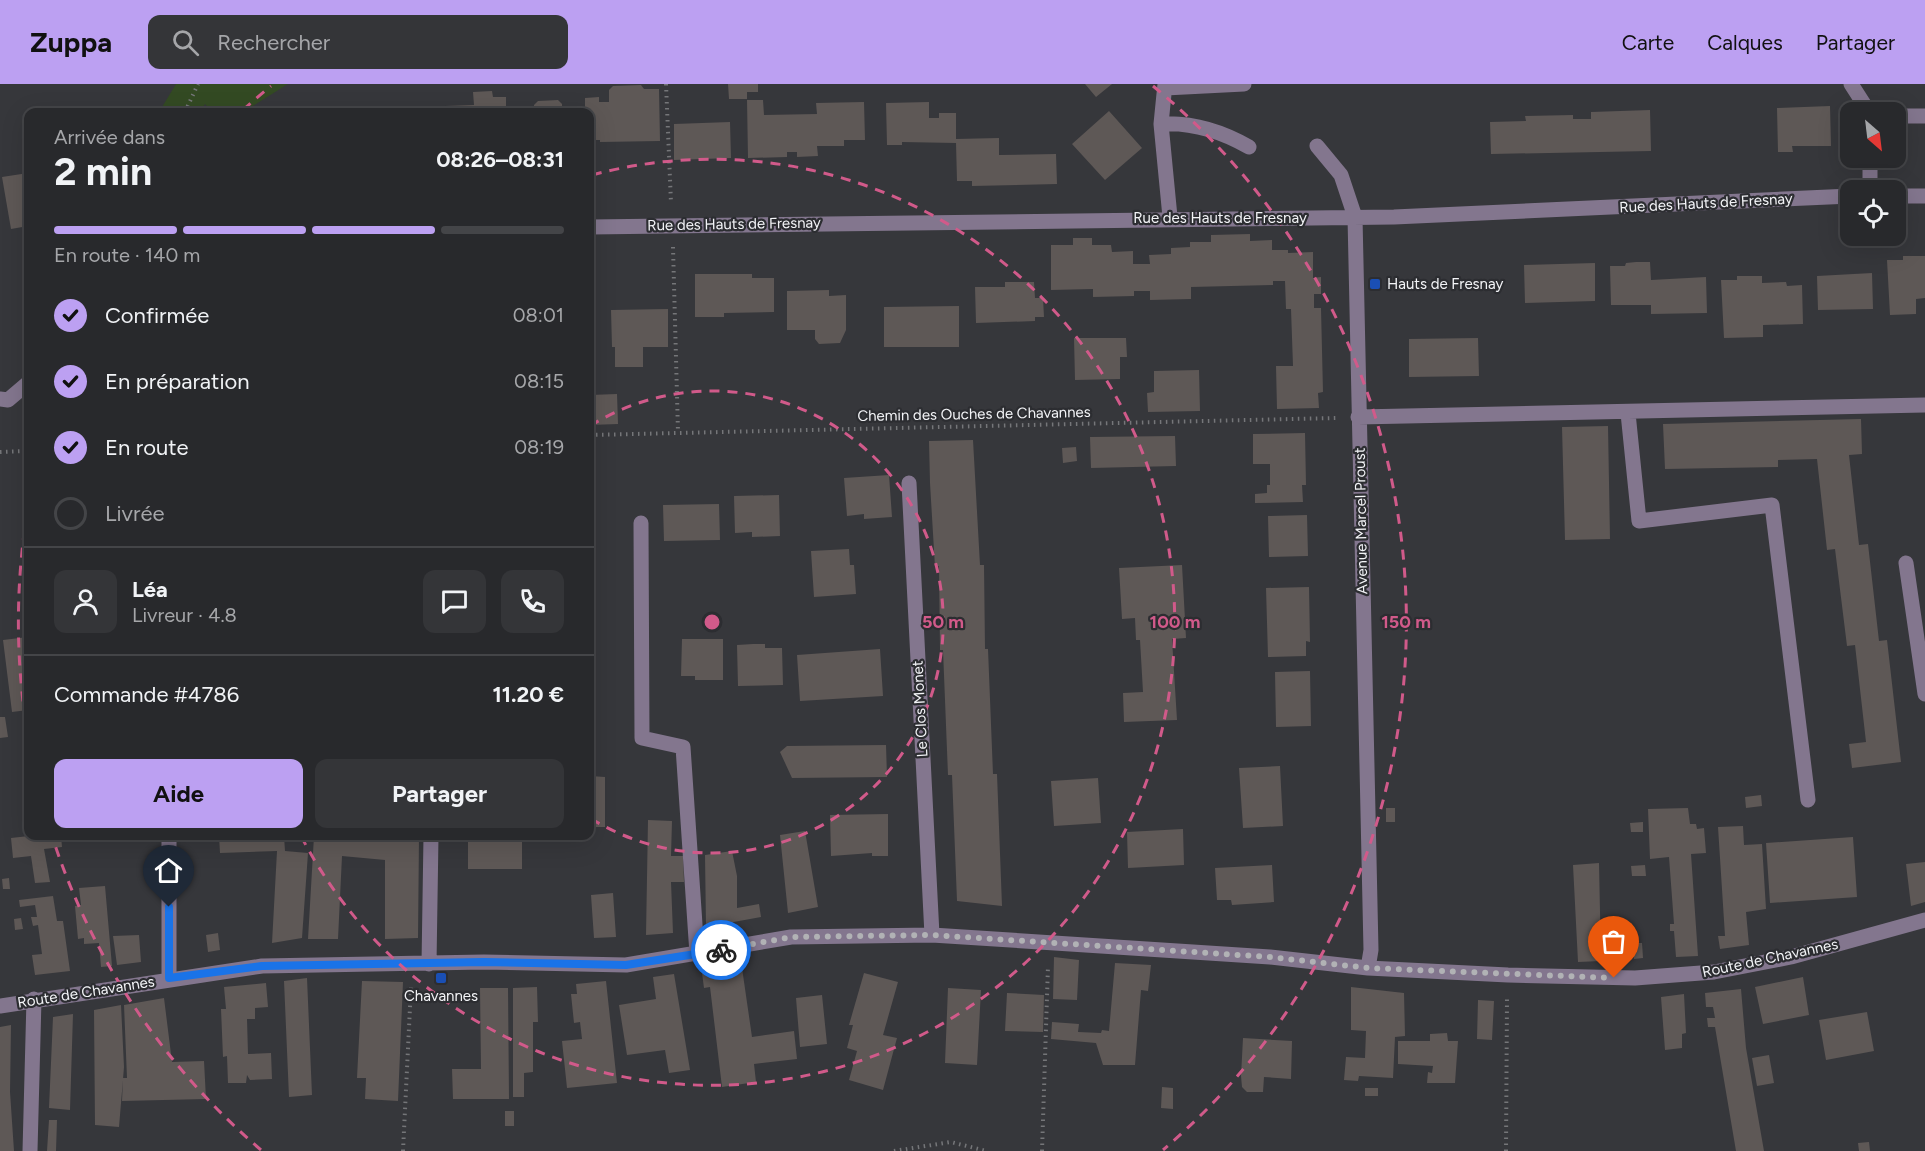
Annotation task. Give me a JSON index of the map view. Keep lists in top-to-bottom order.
{
  "streets": {
    "street": [
      "Rue des Hauts de Fresnay",
      "Avenue Marcel Proust",
      "Le Clos Monet",
      "Route de Chavannes"
    ],
    "path": ["Chemin des Ouches de Chavannes"]
  },
  "crossings": [
    ["Rue des Hauts de Fresnay", "Avenue Marcel Proust"],
    ["Chemin des Ouches de Chavannes", "Avenue Marcel Proust"],
    ["Avenue Marcel Proust", "Route de Chavannes"],
    ["Le Clos Monet", "Route de Chavannes"]
  ],
  "places": {
    "transit": ["Hauts de Fresnay", "Chavannes"]
  },
  "north": "bottom right",
  "page": {
    "header": "Zuppa",
    "search": "Rechercher",
    "nav": ["Carte", "Calques", "Partager"],
    "heading": ["2 min", "Arrivée dans", "08:26–08:31"],
    "panel": [
      "Léa",
      "Livreur · 4.8",
      "Commande #4786",
      "11.20 €"
    ],
    "bar": "En route · 140 m",
    "list": [
      ["Confirmée", "08:01"],
      ["En préparation", "08:15"],
      ["En route", "08:19"],
      "Livrée"
    ],
    "buttons": ["Aide", "Partager"]
  },
  "rings": ["50 m", "100 m", "150 m"]
}
